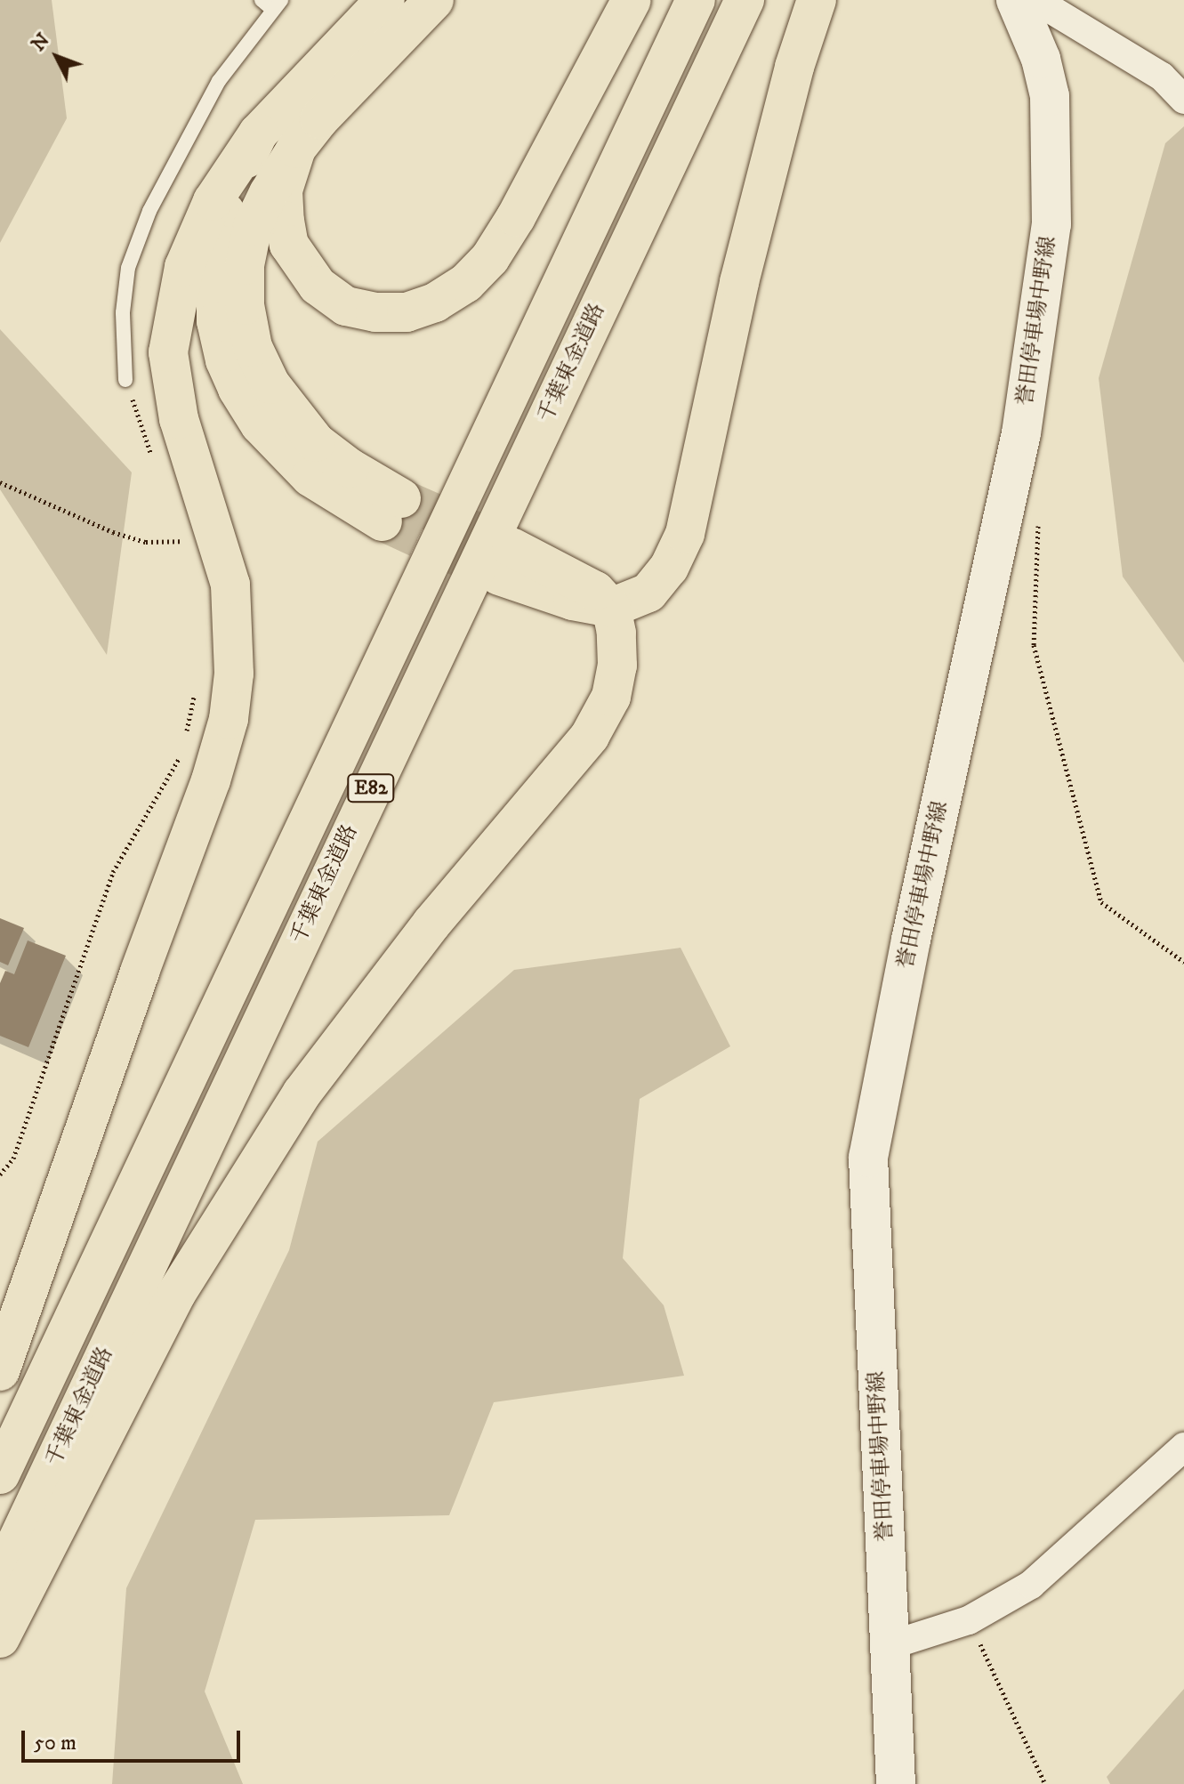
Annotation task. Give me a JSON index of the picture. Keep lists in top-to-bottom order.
{
  "streets": {
    "highway": ["千葉東金道路", "E82"],
    "main road": ["誉田停車場中野線"]
  },
  "scale_bar": "50 m",
  "north": "top left"
}
